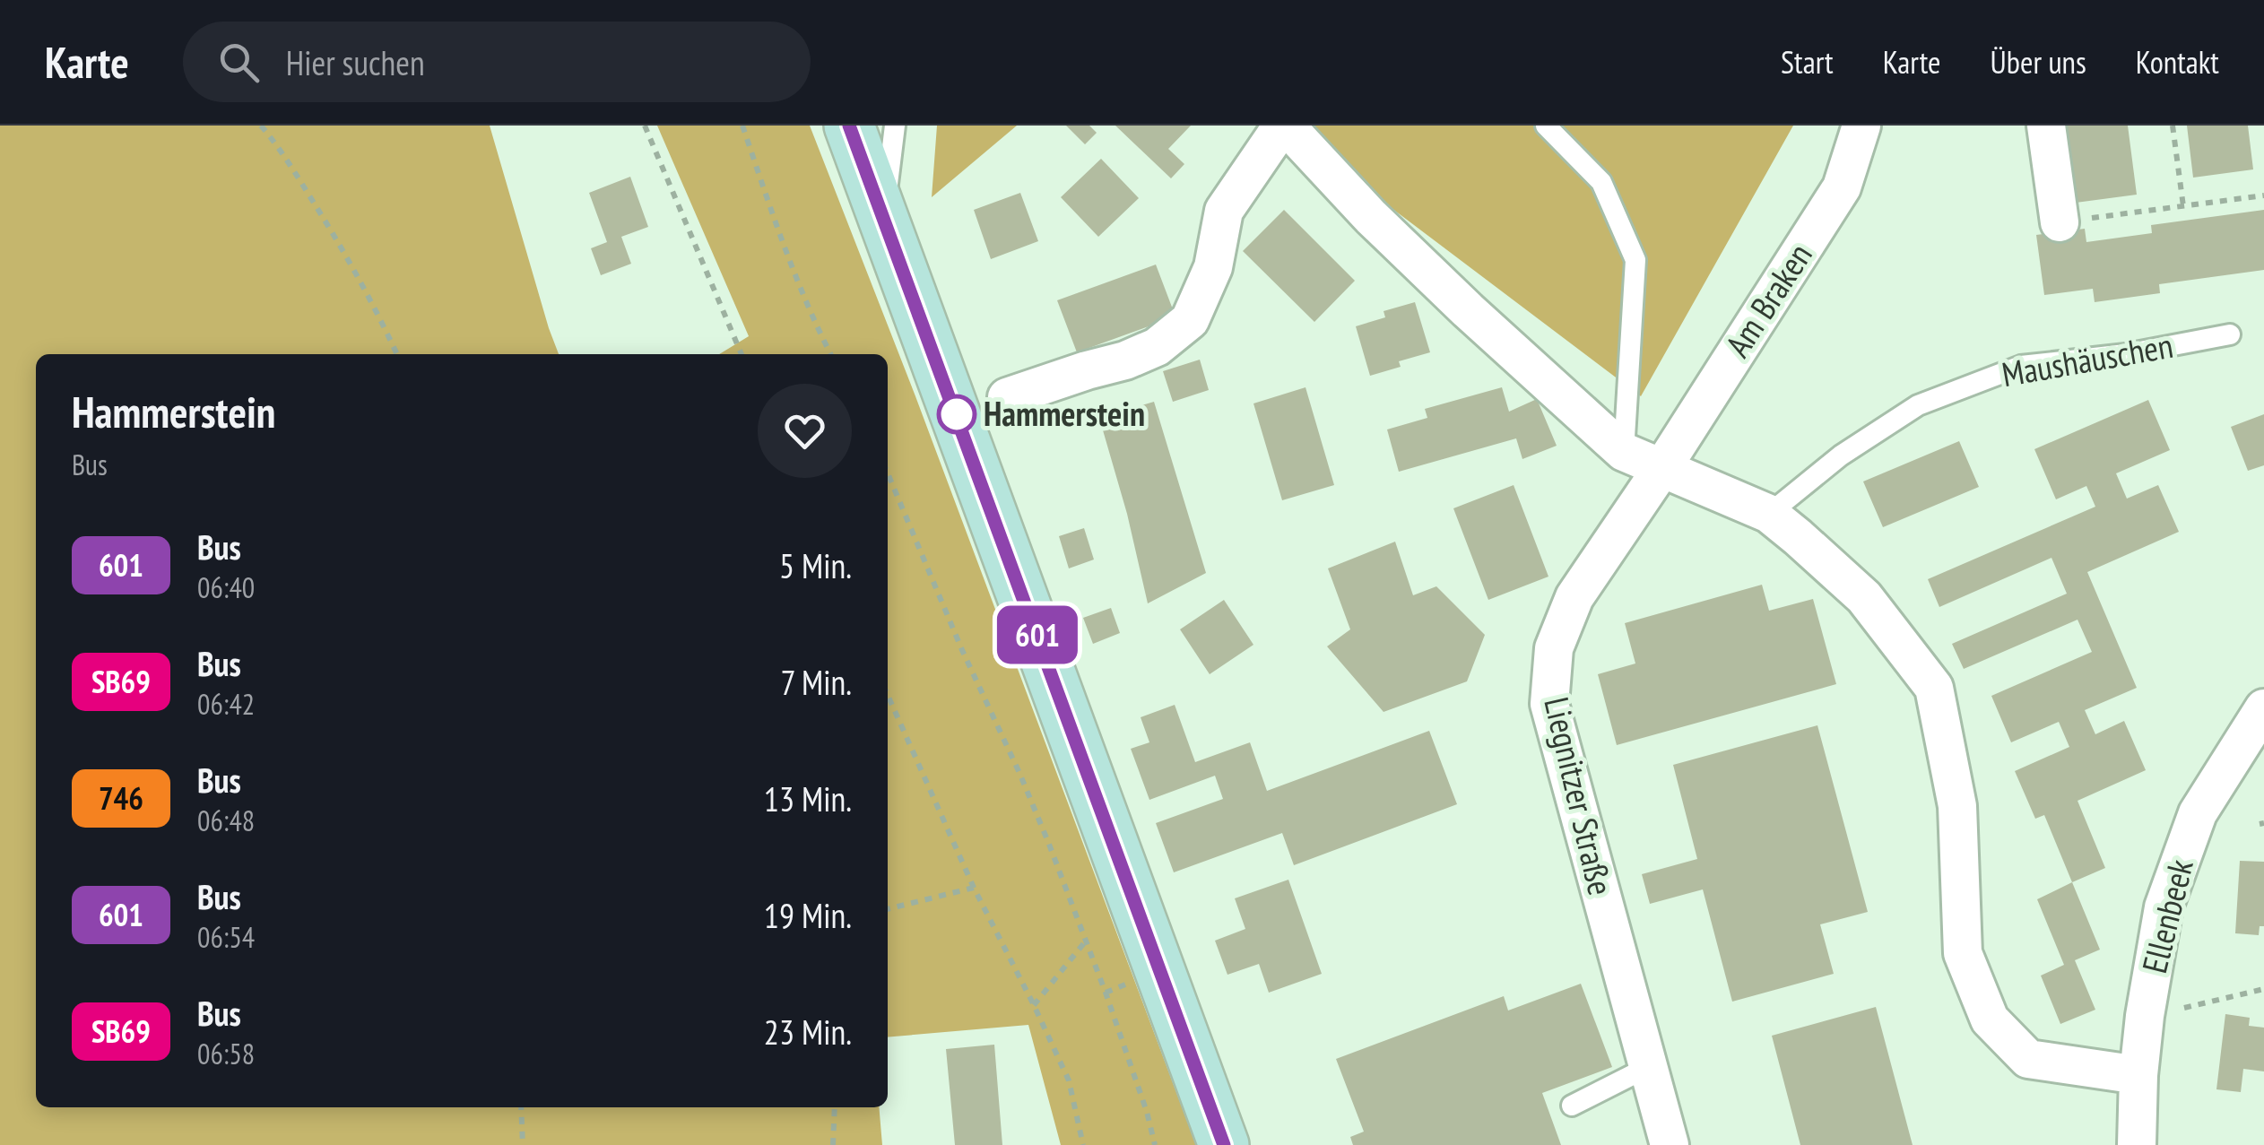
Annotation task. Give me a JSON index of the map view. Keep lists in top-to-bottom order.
{
  "streets": {
    "street": ["Am Braken", "Liegnitzer Straße", "Ellenbeek"],
    "lane": ["Maushäuschen"]
  },
  "crossings": [
    ["Am Braken", "Liegnitzer Straße"]
  ],
  "places": ["Hammerstein"],
  "lines": ["bus line 601"],
  "page": {
    "header": "Karte",
    "search": "Hier suchen",
    "nav": [
      "Start",
      "Karte",
      "Über uns",
      "Kontakt"
    ],
    "on_map": "601",
    "heading": ["Hammerstein", "Bus"],
    "list": [
      {
        "mark": "601",
        "name": "Bus",
        "note": "06:40",
        "value": "5 Min."
      },
      {
        "mark": "SB69",
        "name": "Bus",
        "note": "06:42",
        "value": "7 Min."
      },
      {
        "mark": "746",
        "name": "Bus",
        "note": "06:48",
        "value": "13 Min."
      },
      {
        "mark": "601",
        "name": "Bus",
        "note": "06:54",
        "value": "19 Min."
      },
      {
        "mark": "SB69",
        "name": "Bus",
        "note": "06:58",
        "value": "23 Min."
      }
    ]
  }
}
